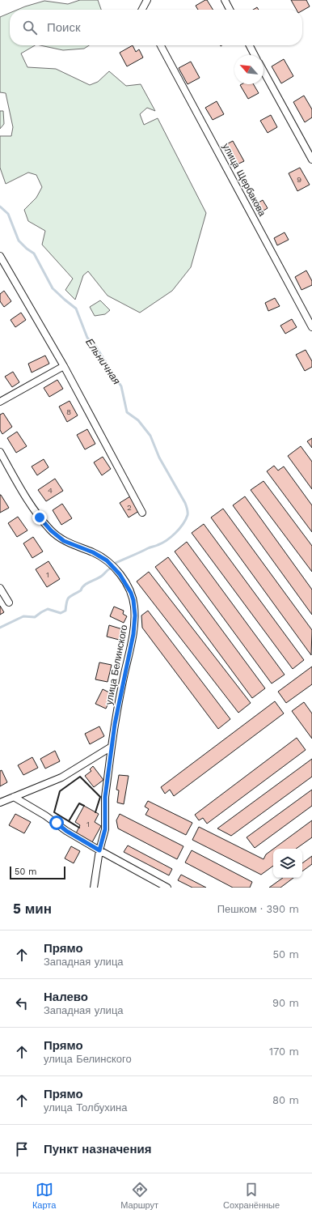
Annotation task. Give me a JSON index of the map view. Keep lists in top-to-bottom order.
{
  "streets": {
    "street": ["улица Щербакова", "улица Белинского"]
  },
  "water": ["Ельничная"],
  "house_numbers": [
    "9",
    "8",
    "4",
    "2",
    "1",
    "1"
  ],
  "scale_bar": "50 m",
  "north": "top left",
  "page": {
    "search": "Поиск",
    "scale": "50 m",
    "heading": ["5 мин", "Пешком · 390 m"],
    "list": [
      ["Прямо", "Западная улица", "50 m"],
      ["Налево", "Западная улица", "90 m"],
      ["Прямо", "улица Белинского", "170 m"],
      ["Прямо", "улица Толбухина", "80 m"],
      "Пункт назначения"
    ],
    "nav": ["Карта", "Маршрут", "Сохранённые"]
  }
}
